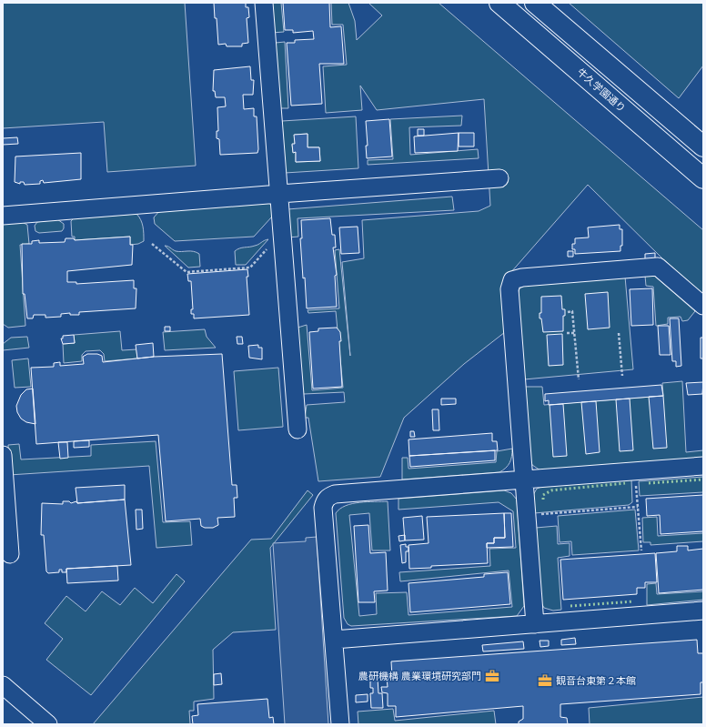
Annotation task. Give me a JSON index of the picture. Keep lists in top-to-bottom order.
{
  "streets": {
    "highway": ["牛久学園通り"]
  },
  "places": {
    "office": ["農研機構 農業環境研究部門", "観音台東第２本館"]
  }
}
